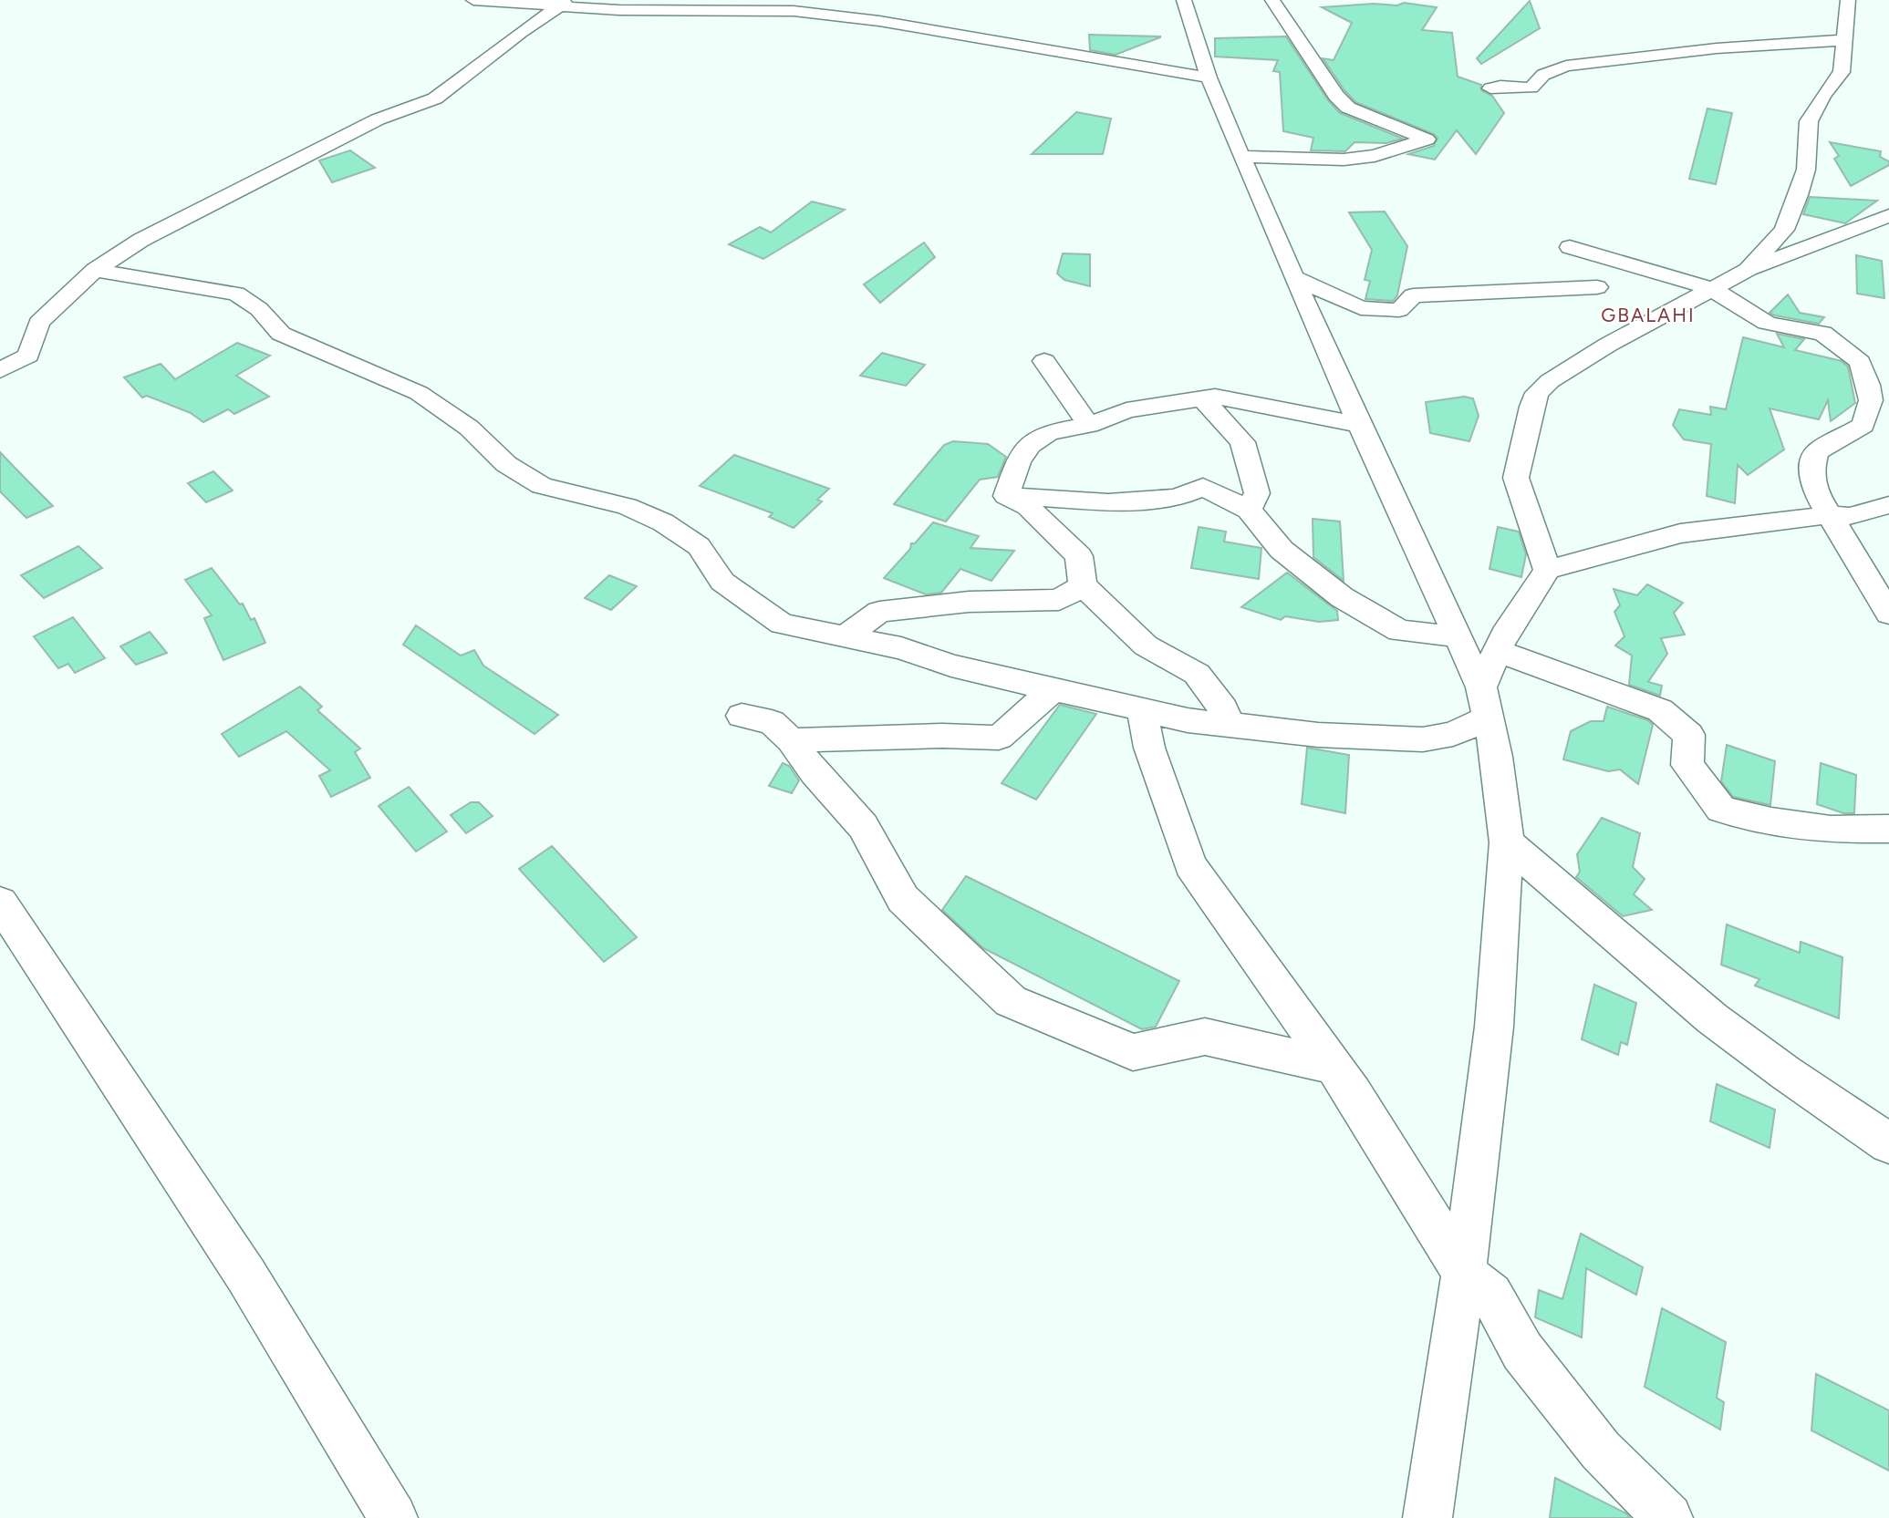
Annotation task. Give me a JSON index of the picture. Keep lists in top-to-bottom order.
{
  "districts": ["GBALAHI"]
}
